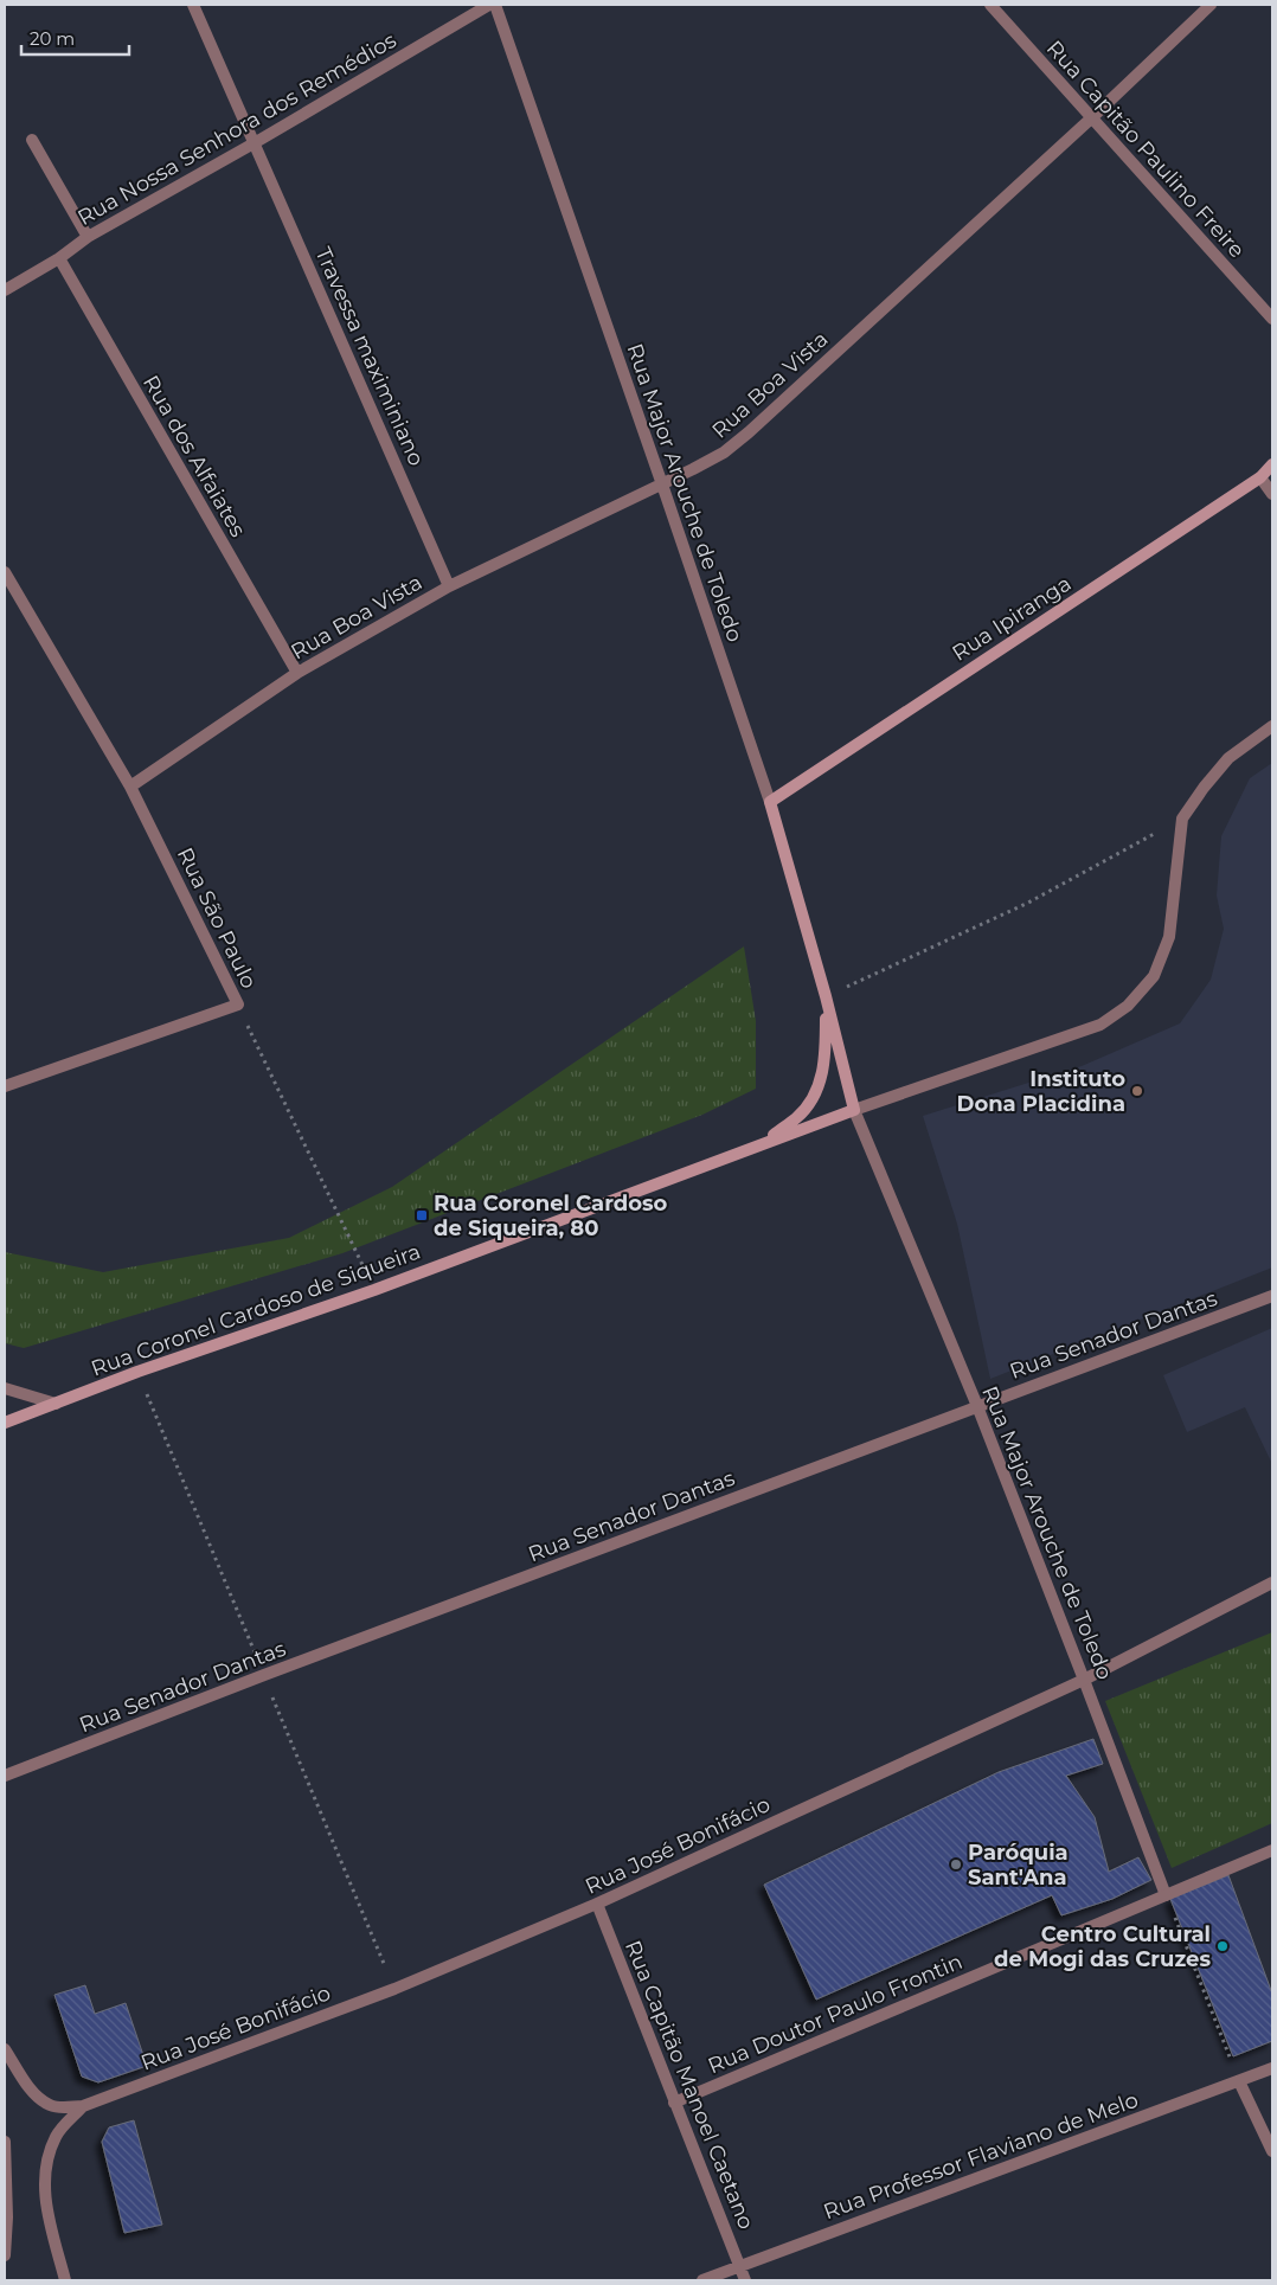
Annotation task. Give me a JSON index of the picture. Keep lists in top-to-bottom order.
{
  "streets": {
    "main road": ["Rua Major Arouche de Toledo", "Rua Ipiranga", "Rua Coronel Cardoso de Siqueira"],
    "street": [
      "Rua Nossa Senhora dos Remédios",
      "Rua Capitão Paulino Freire",
      "Travessa maximiniano",
      "Rua Boa Vista",
      "Rua dos Alfaiates",
      "Rua São Paulo",
      "Rua Senador Dantas",
      "Rua José Bonifácio",
      "Rua Doutor Paulo Frontin",
      "Rua Capitão Manoel Caetano",
      "Rua Professor Flaviano de Melo"
    ]
  },
  "crossings": [
    ["Rua Nossa Senhora dos Remédios", "Travessa maximiniano"],
    ["Rua Nossa Senhora dos Remédios", "Rua dos Alfaiates"],
    ["Rua Capitão Paulino Freire", "Rua Boa Vista"],
    ["Travessa maximiniano", "Rua Boa Vista"],
    ["Rua Boa Vista", "Rua dos Alfaiates"],
    ["Rua Boa Vista", "Rua Major Arouche de Toledo"],
    ["Rua Boa Vista", "Rua São Paulo"],
    ["Rua Major Arouche de Toledo", "Rua Ipiranga"],
    ["Rua Major Arouche de Toledo", "Rua Coronel Cardoso de Siqueira"],
    ["Rua Major Arouche de Toledo", "Rua Senador Dantas"],
    ["Rua Major Arouche de Toledo", "Rua José Bonifácio"],
    ["Rua Major Arouche de Toledo", "Rua Doutor Paulo Frontin"],
    ["Rua São Paulo", "Rua Coronel Cardoso de Siqueira"],
    ["Rua José Bonifácio", "Rua Capitão Manoel Caetano"],
    ["Rua Doutor Paulo Frontin", "Rua Capitão Manoel Caetano"],
    ["Rua Capitão Manoel Caetano", "Rua Professor Flaviano de Melo"]
  ],
  "places": {
    "other": ["Instituto Dona Placidina", "Paróquia Sant'Ana", "Centro Cultural de Mogi das Cruzes"],
    "transit": ["Rua Coronel Cardoso de Siqueira, 80"]
  },
  "scale_bar": "20 m"
}
